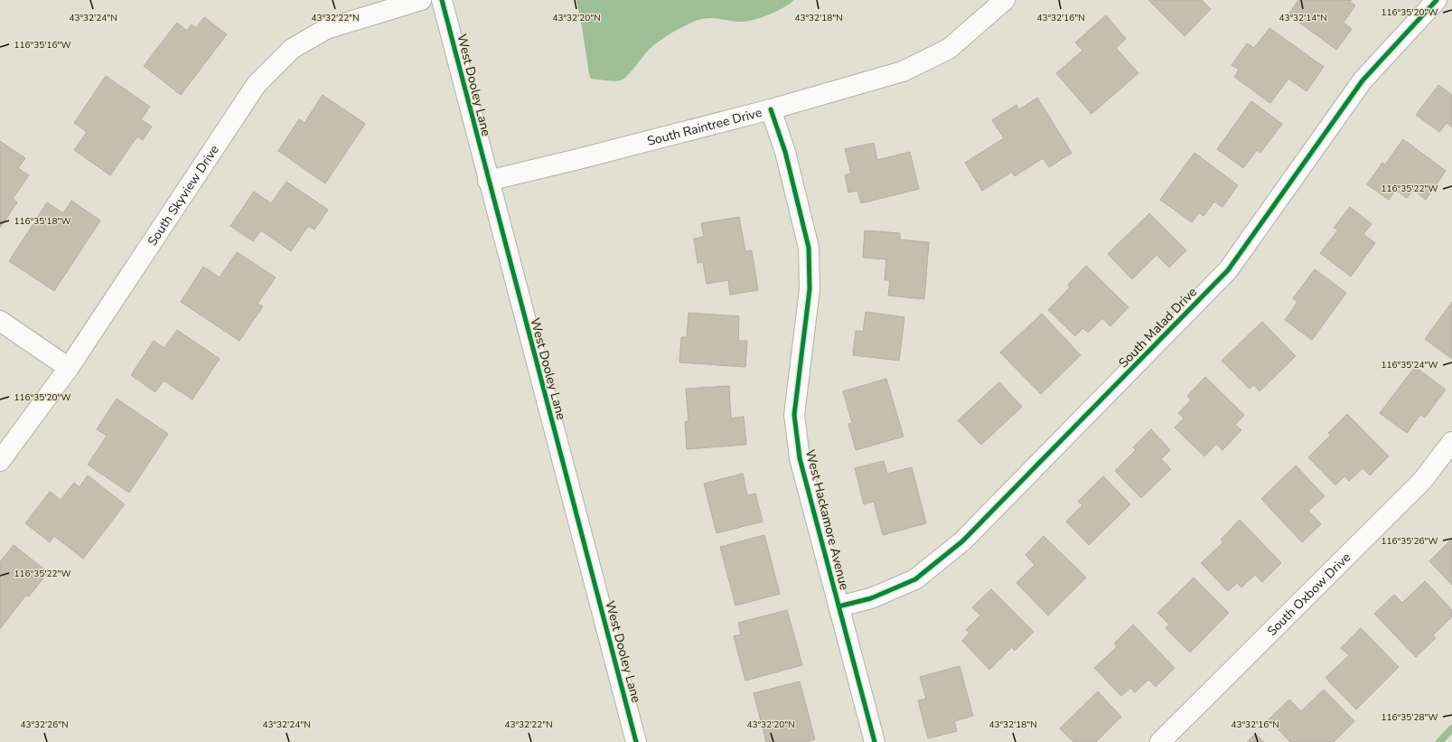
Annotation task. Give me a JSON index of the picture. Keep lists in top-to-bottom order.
{
  "streets": {
    "street": [
      "West Dooley Lane",
      "South Raintree Drive",
      "South Skyview Drive",
      "South Malad Drive",
      "West Hackamore Avenue",
      "South Oxbow Drive"
    ]
  },
  "crossings": [
    ["West Dooley Lane", "South Raintree Drive"],
    ["South Raintree Drive", "West Hackamore Avenue"],
    ["South Malad Drive", "West Hackamore Avenue"]
  ],
  "coordinates": [
    "116°35'20\"W",
    "43°32'24\"N",
    "43°32'22\"N",
    "43°32'20\"N",
    "43°32'18\"N",
    "43°32'16\"N",
    "43°32'14\"N",
    "116°35'16\"W",
    "116°35'22\"W",
    "116°35'18\"W",
    "116°35'24\"W",
    "116°35'26\"W",
    "116°35'28\"W",
    "43°32'26\"N"
  ]
}
